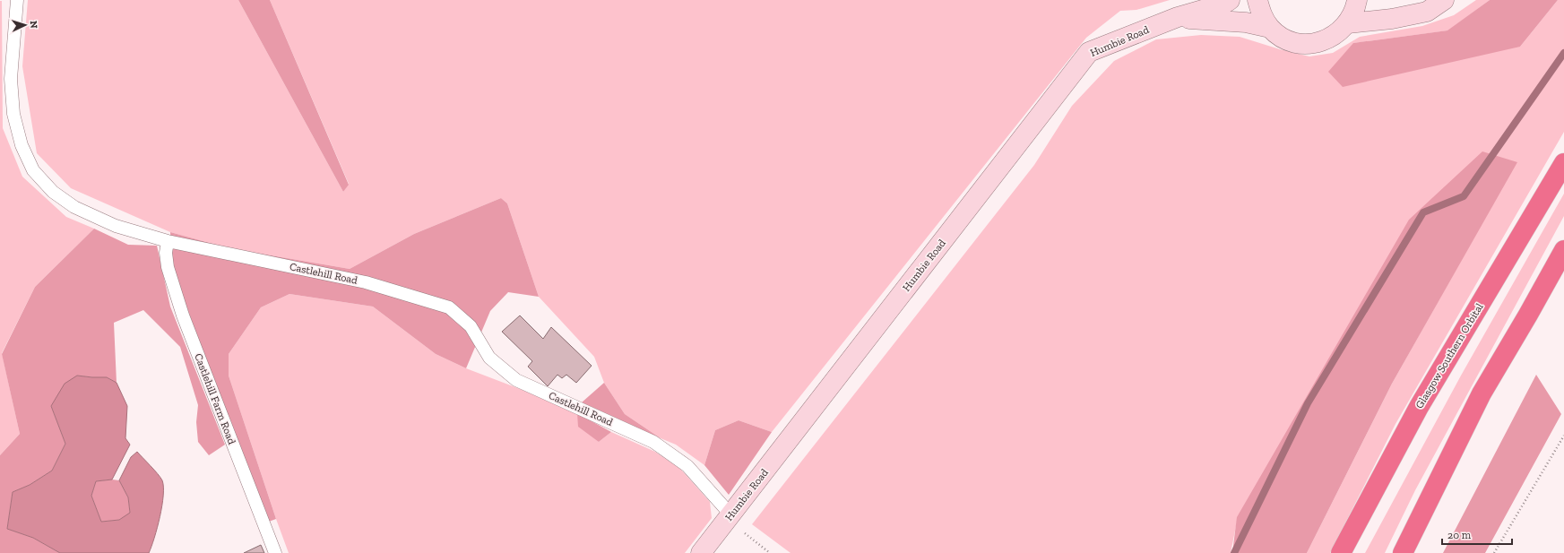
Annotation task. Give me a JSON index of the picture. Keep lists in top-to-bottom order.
{
  "streets": {
    "highway": ["Glasgow Southern Orbital"],
    "street": ["Humbie Road"],
    "lane": ["Castlehill Road", "Castlehill Farm Road"]
  },
  "crossings": [
    ["Humbie Road", "Castlehill Road"],
    ["Castlehill Road", "Castlehill Farm Road"]
  ],
  "scale_bar": "20 m",
  "north": "right"
}
